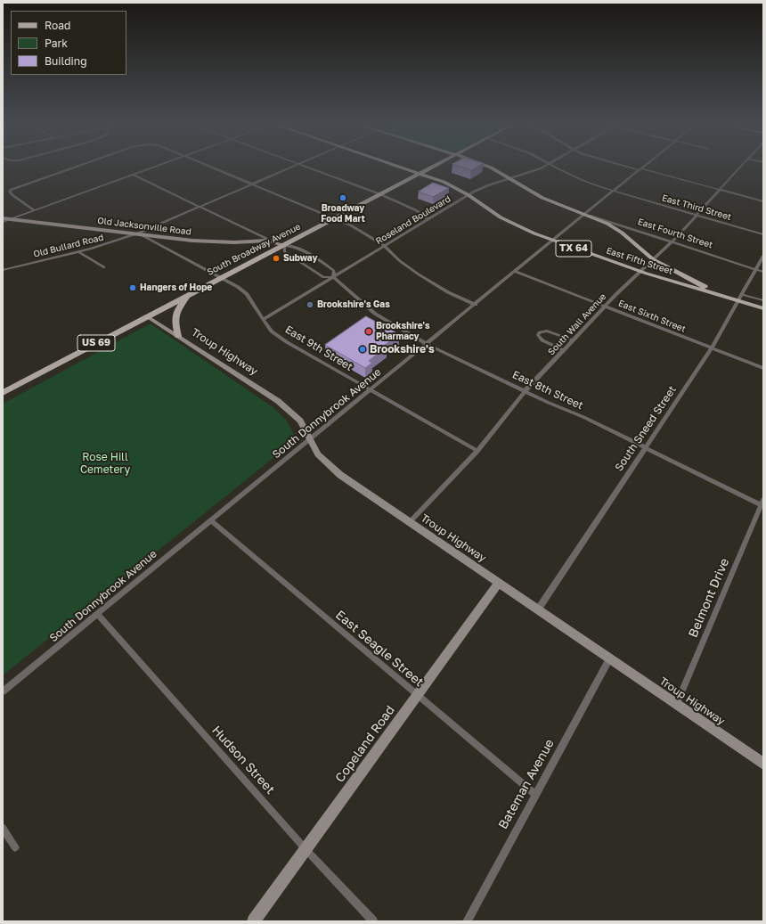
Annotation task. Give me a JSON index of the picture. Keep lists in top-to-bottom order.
{
  "streets": {
    "main road": [
      "Old Jacksonville Road",
      "East Fourth Street",
      "TX 64",
      "South Broadway Avenue",
      "East Fifth Street",
      "US 69",
      "Troup Highway",
      "Copeland Road"
    ],
    "street": [
      "East Third Street",
      "Roseland Boulevard",
      "Old Bullard Road",
      "East Sixth Street",
      "South Wall Avenue",
      "East 9th Street",
      "East 8th Street",
      "South Donnybrook Avenue",
      "South Sneed Street",
      "Belmont Drive",
      "East Seagle Street",
      "Hudson Street",
      "Bateman Avenue"
    ]
  },
  "crossings": [
    ["East Third Street", "South Wall Avenue"],
    ["East Third Street", "South Donnybrook Avenue"],
    ["Roseland Boulevard", "East Fourth Street"],
    ["Roseland Boulevard", "East Fifth Street"],
    ["Roseland Boulevard", "East 9th Street"],
    ["Roseland Boulevard", "East 8th Street"],
    ["Old Jacksonville Road", "Old Bullard Road"],
    ["Old Jacksonville Road", "South Broadway Avenue"],
    ["Old Jacksonville Road", "East 9th Street"],
    ["Old Jacksonville Road", "East 8th Street"],
    ["East Fourth Street", "East Fifth Street"],
    ["East Fourth Street", "South Wall Avenue"],
    ["East Fourth Street", "South Donnybrook Avenue"],
    ["East Fourth Street", "South Sneed Street"],
    ["Old Bullard Road", "East 9th Street"],
    ["South Broadway Avenue", "East Fifth Street"],
    ["South Broadway Avenue", "East 9th Street"],
    ["South Broadway Avenue", "Troup Highway"],
    ["South Broadway Avenue", "East 8th Street"],
    ["East Fifth Street", "South Wall Avenue"],
    ["East Fifth Street", "South Donnybrook Avenue"],
    ["East Fifth Street", "South Sneed Street"],
    ["East Sixth Street", "South Wall Avenue"],
    ["East Sixth Street", "South Donnybrook Avenue"],
    ["East Sixth Street", "South Sneed Street"],
    ["South Wall Avenue", "East 9th Street"],
    ["South Wall Avenue", "Troup Highway"],
    ["South Wall Avenue", "East 8th Street"],
    ["East 9th Street", "South Donnybrook Avenue"],
    ["Troup Highway", "South Donnybrook Avenue"],
    ["Troup Highway", "South Sneed Street"],
    ["Troup Highway", "Belmont Drive"],
    ["Troup Highway", "Copeland Road"],
    ["Troup Highway", "Bateman Avenue"],
    ["East 8th Street", "South Donnybrook Avenue"],
    ["East 8th Street", "South Sneed Street"],
    ["East 8th Street", "Belmont Drive"],
    ["South Donnybrook Avenue", "East Seagle Street"],
    ["South Donnybrook Avenue", "Hudson Street"],
    ["East Seagle Street", "Copeland Road"],
    ["East Seagle Street", "Bateman Avenue"],
    ["Copeland Road", "Hudson Street"]
  ],
  "parks": ["Rose Hill Cemetery"],
  "places": [
    "Broadway Food Mart",
    "Subway",
    "Hangers of Hope",
    "Brookshire's Gas",
    "Brookshire's Pharmacy",
    "Brookshire's"
  ],
  "legend": ["Road", "Park", "Building"]
}
